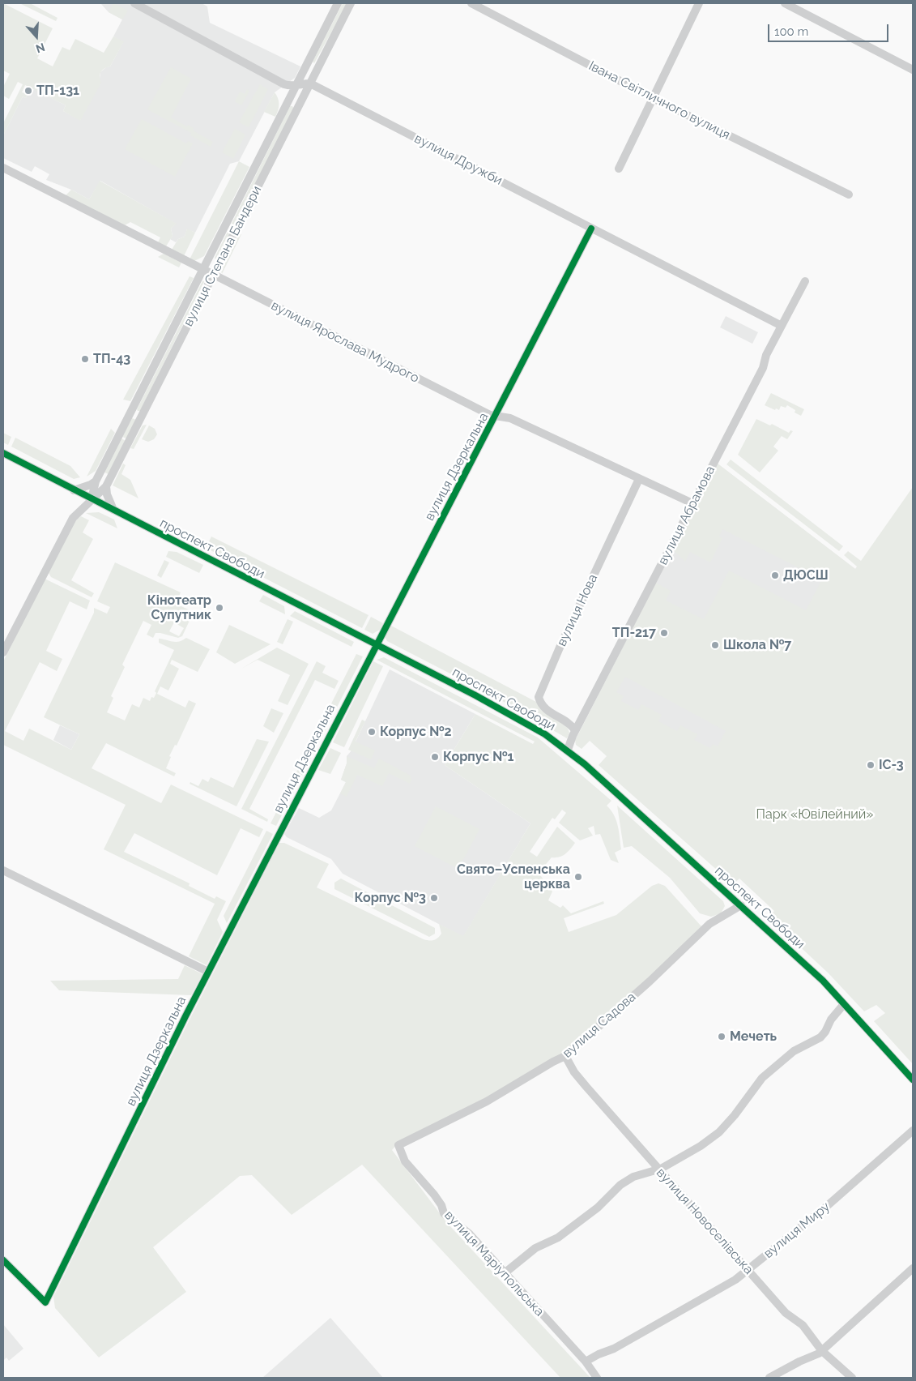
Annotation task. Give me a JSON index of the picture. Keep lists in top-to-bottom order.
{
  "streets": {
    "street": [
      "Івана Світличного вулиця",
      "вулиця Дружби",
      "вулиця Степана Бандери",
      "вулиця Ярослава Мудрого",
      "вулиця Дзеркальна",
      "вулиця Абрамова",
      "проспект Свободи",
      "вулиця Нова",
      "вулиця Садова",
      "вулиця Новоселівська",
      "вулиця Миру",
      "вулиця Маріупольська"
    ]
  },
  "crossings": [
    ["вулиця Дружби", "вулиця Степана Бандери"],
    ["вулиця Дружби", "вулиця Дзеркальна"],
    ["вулиця Дружби", "вулиця Абрамова"],
    ["вулиця Степана Бандери", "вулиця Ярослава Мудрого"],
    ["вулиця Степана Бандери", "проспект Свободи"],
    ["вулиця Ярослава Мудрого", "вулиця Дзеркальна"],
    ["вулиця Ярослава Мудрого", "вулиця Абрамова"],
    ["вулиця Ярослава Мудрого", "вулиця Нова"],
    ["вулиця Дзеркальна", "проспект Свободи"],
    ["вулиця Абрамова", "проспект Свободи"],
    ["вулиця Абрамова", "вулиця Нова"],
    ["проспект Свободи", "вулиця Садова"],
    ["вулиця Садова", "вулиця Новоселівська"],
    ["вулиця Садова", "вулиця Маріупольська"],
    ["вулиця Новоселівська", "вулиця Миру"],
    ["вулиця Миру", "вулиця Маріупольська"]
  ],
  "parks": ["Парк «Ювілейний»"],
  "places": [
    "ТП-131",
    "ТП-43",
    "ДЮСШ",
    "Кінотеатр Супутник",
    "ТП-217",
    "Школа №7",
    "Корпус №2",
    "Корпус №1",
    "ІС-3",
    "Свято–Успенська церква",
    "Корпус №3",
    "Мечеть"
  ],
  "scale_bar": "100 m",
  "north": "bottom"
}
